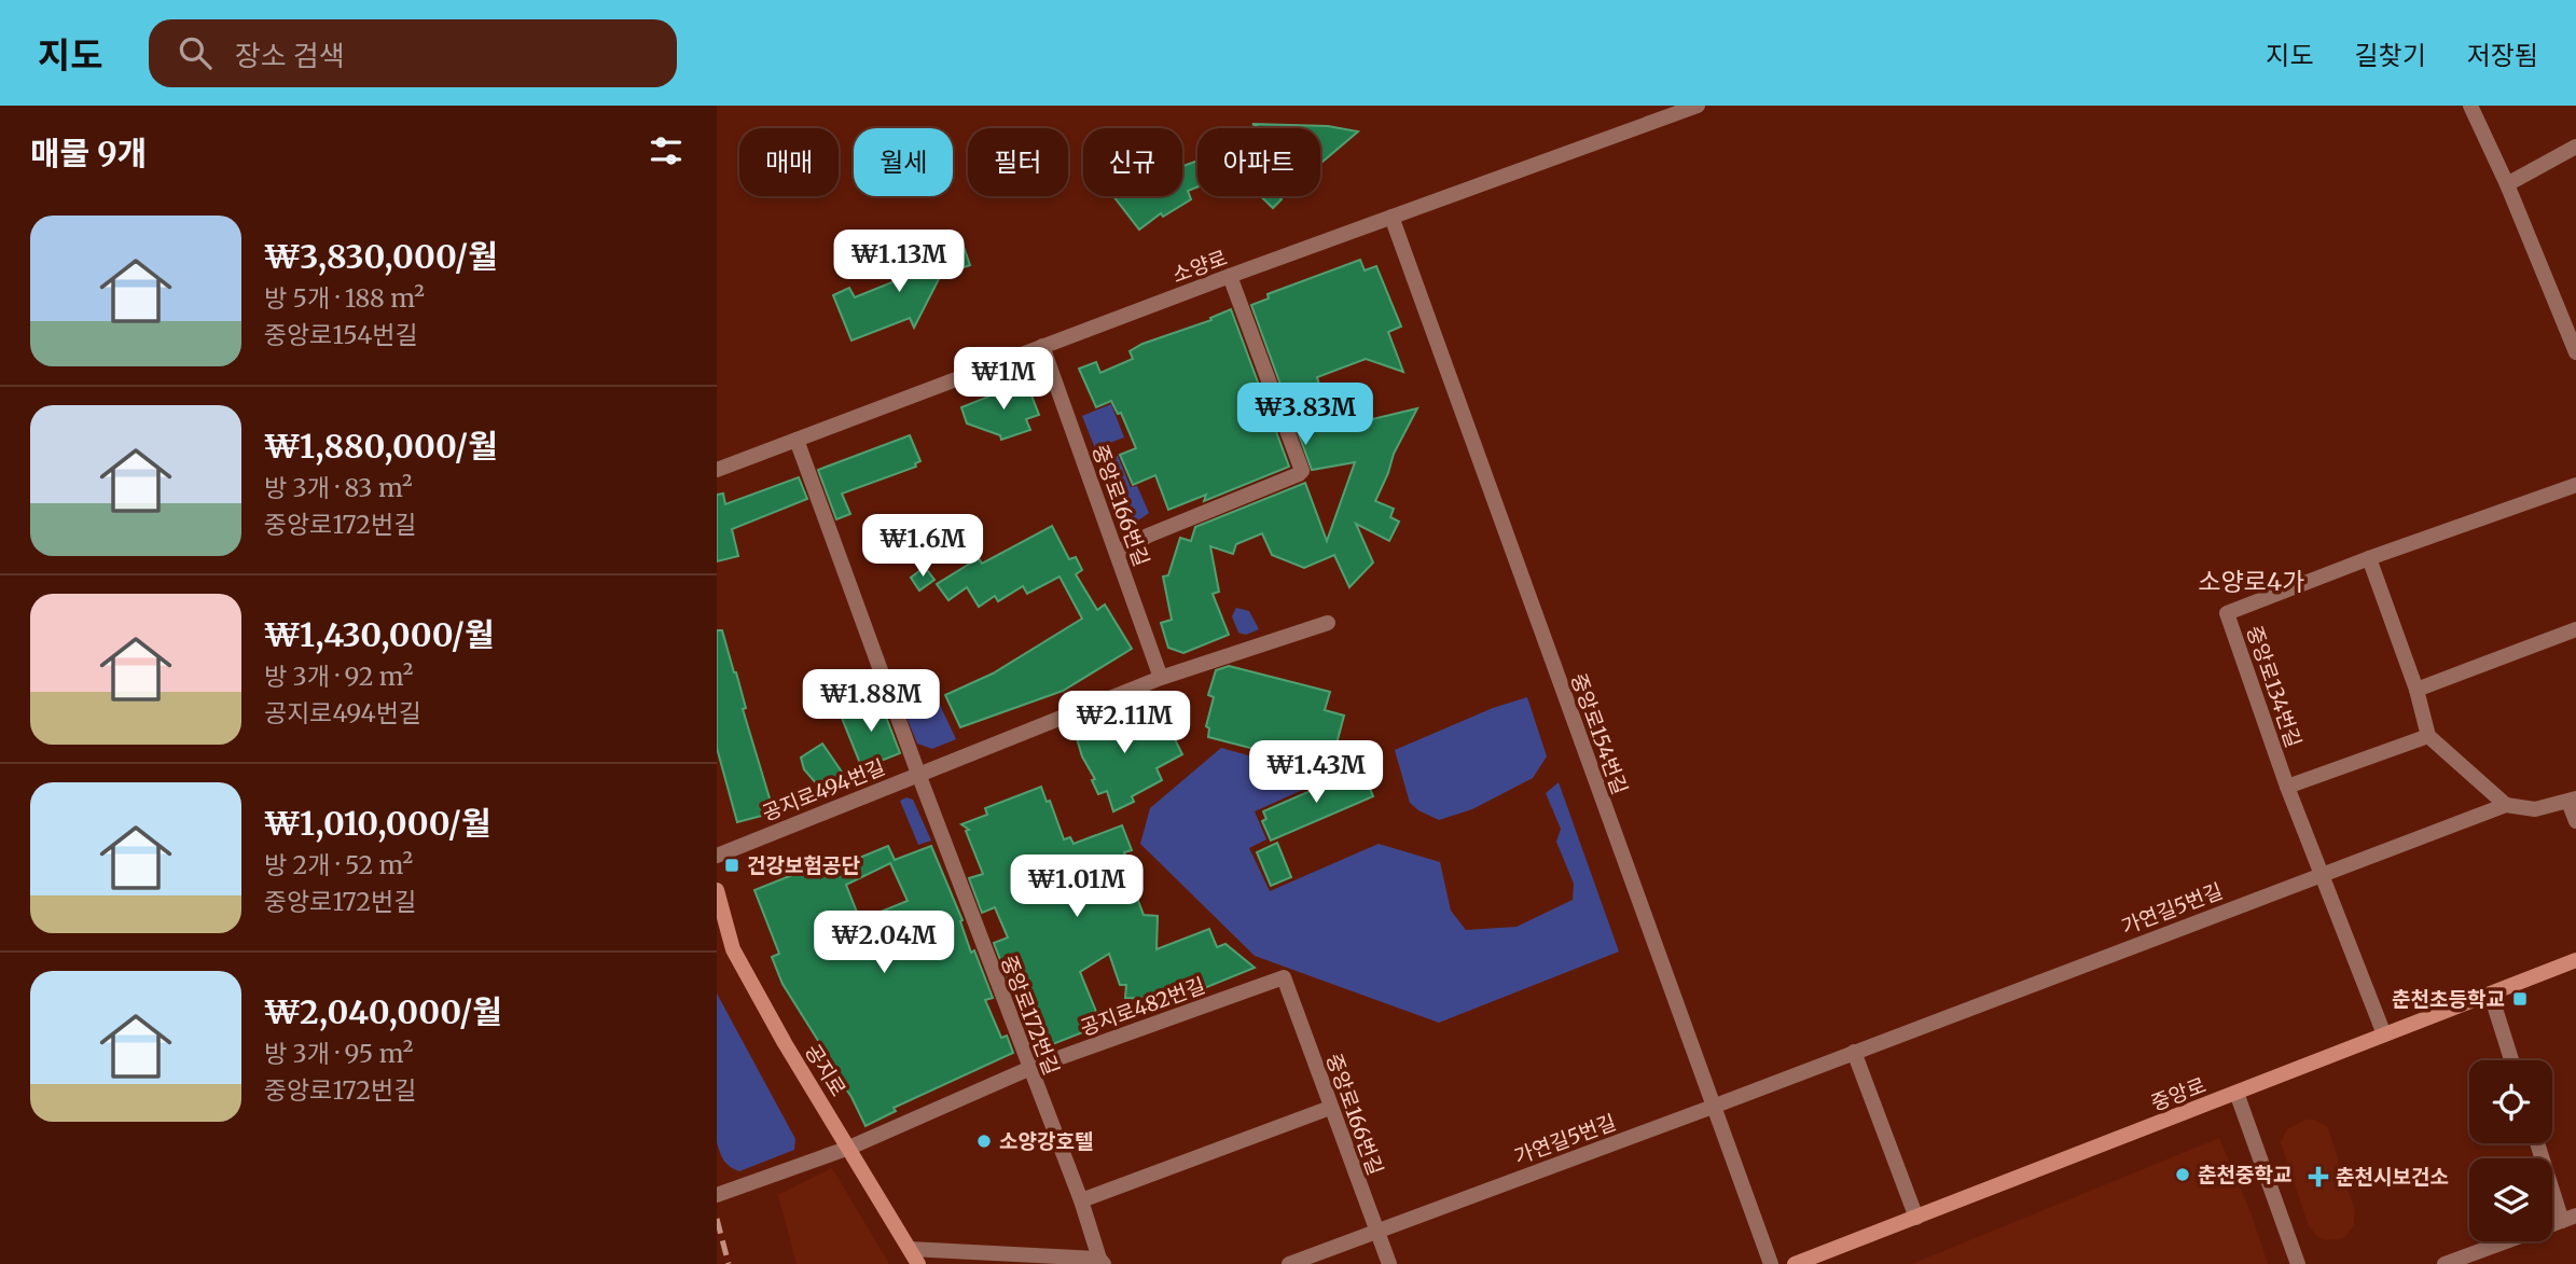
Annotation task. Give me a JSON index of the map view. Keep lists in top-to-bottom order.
{
  "streets": {
    "street": [
      "소양로",
      "중앙로166번길",
      "중앙로134번길",
      "중앙로154번길",
      "공지로494번길",
      "가연길5번길",
      "공지로482번길",
      "중앙로172번길",
      "공지로",
      "중앙로"
    ]
  },
  "crossings": [
    ["소양로", "중앙로166번길"],
    ["소양로", "중앙로154번길"],
    ["소양로", "중앙로172번길"],
    ["중앙로166번길", "공지로494번길"],
    ["중앙로166번길", "가연길5번길"],
    ["중앙로166번길", "공지로482번길"],
    ["중앙로134번길", "가연길5번길"],
    ["중앙로134번길", "중앙로"],
    ["중앙로154번길", "가연길5번길"],
    ["공지로494번길", "중앙로172번길"],
    ["공지로482번길", "중앙로172번길"],
    ["공지로482번길", "공지로"]
  ],
  "districts": ["소양로4가"],
  "places": {
    "transit": ["건강보험공단", "춘천초등학교"],
    "other": ["소양강호텔", "춘천중학교"],
    "health": ["춘천시보건소"]
  },
  "page": {
    "header": "지도",
    "search": "장소 검색",
    "nav": ["지도", "길찾기", "저장됨"],
    "heading": "매물 9개",
    "chip": [
      "매매",
      "월세",
      "필터",
      "신규",
      "아파트"
    ],
    "list": [
      {
        "name": "₩3,830,000/월",
        "note": "방 5개 · 188 m² · 중앙로154번길"
      },
      {
        "name": "₩1,880,000/월",
        "note": "방 3개 · 83 m² · 중앙로172번길"
      },
      {
        "name": "₩1,430,000/월",
        "note": "방 3개 · 92 m² · 공지로494번길"
      },
      {
        "name": "₩1,010,000/월",
        "note": "방 2개 · 52 m² · 중앙로172번길"
      },
      {
        "name": "₩2,040,000/월",
        "note": "방 3개 · 95 m² · 중앙로172번길"
      }
    ],
    "price": [
      "₩1.13M",
      "₩1M",
      "₩3.83M",
      "₩1.6M",
      "₩1.88M",
      "₩2.11M",
      "₩1.43M",
      "₩1.01M",
      "₩2.04M"
    ]
  }
}
